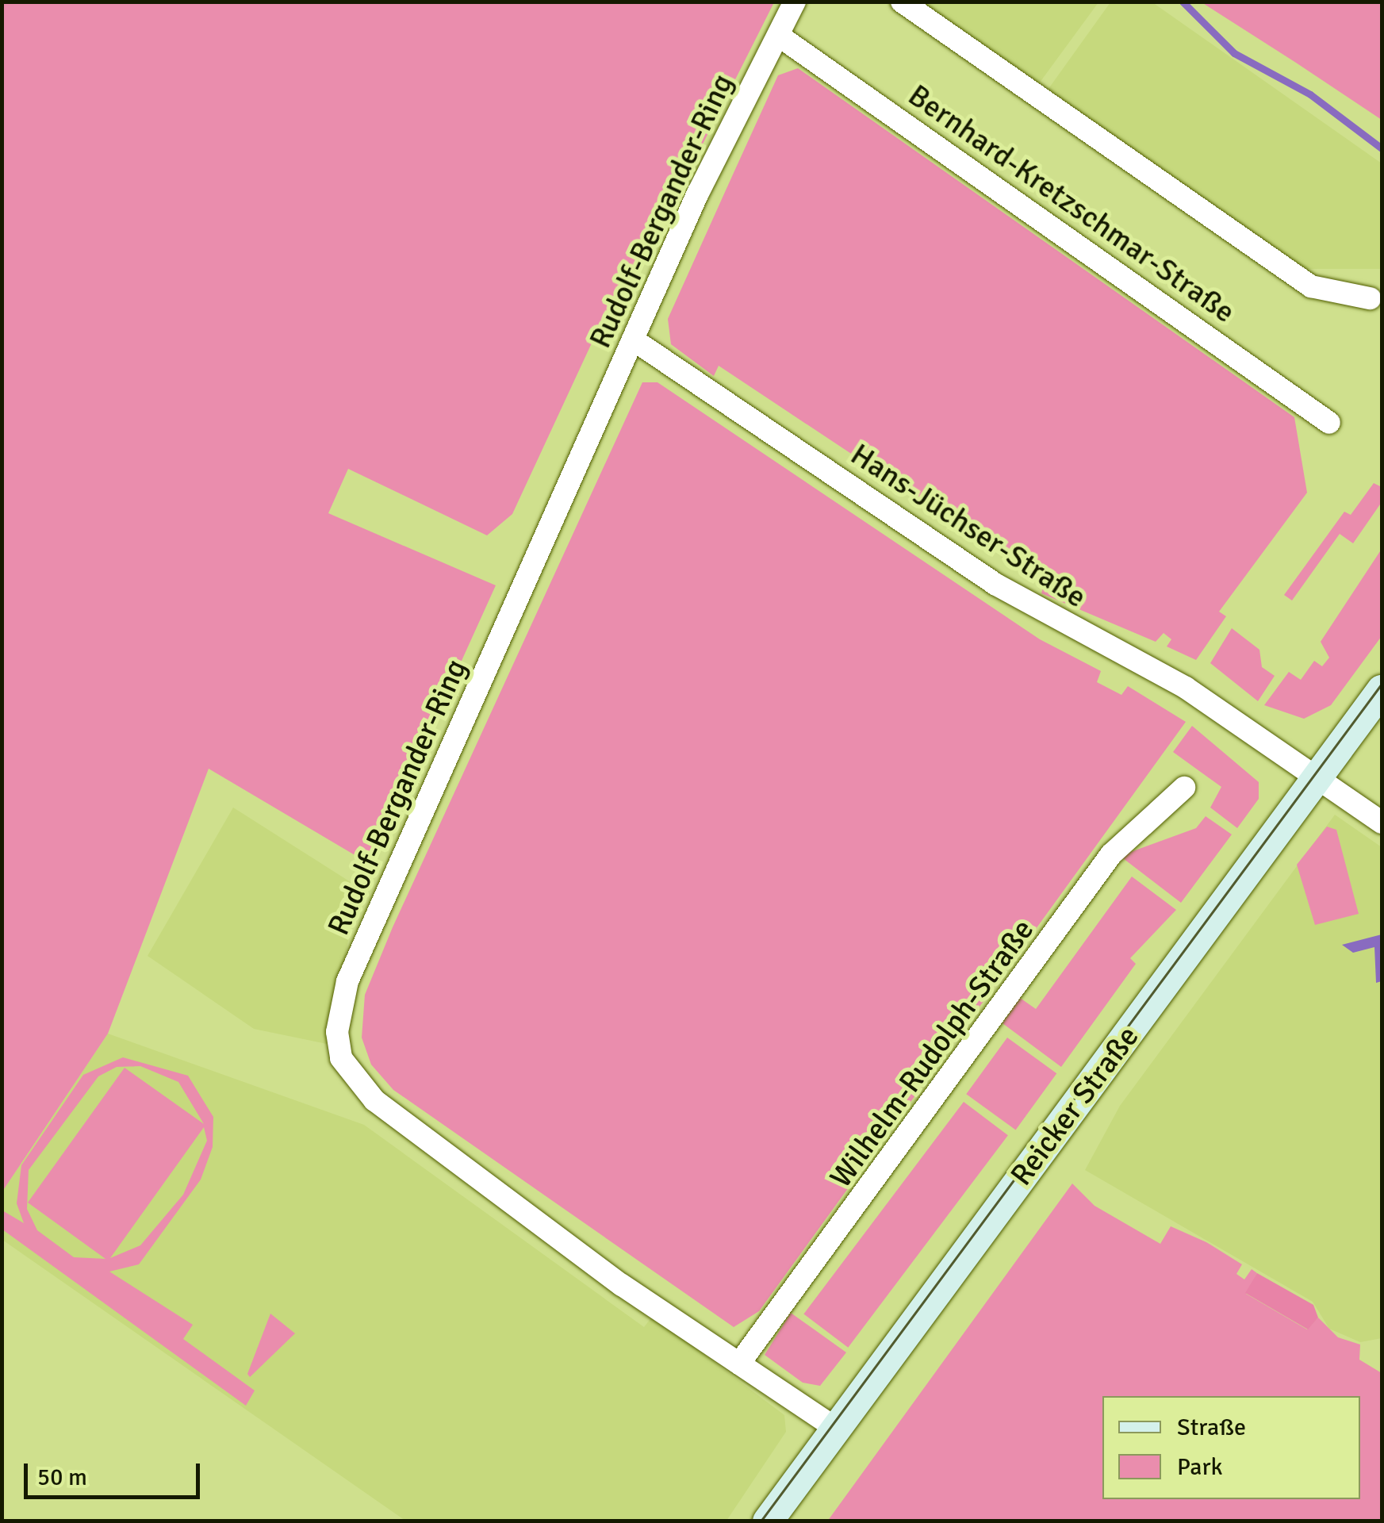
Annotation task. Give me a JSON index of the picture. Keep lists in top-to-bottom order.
{
  "streets": {
    "street": [
      "Bernhard-Kretzschmar-Straße",
      "Rudolf-Bergander-Ring",
      "Hans-Jüchser-Straße",
      "Wilhelm-Rudolph-Straße",
      "Reicker Straße"
    ]
  },
  "crossings": [
    ["Bernhard-Kretzschmar-Straße", "Rudolf-Bergander-Ring"],
    ["Rudolf-Bergander-Ring", "Hans-Jüchser-Straße"],
    ["Rudolf-Bergander-Ring", "Wilhelm-Rudolph-Straße"],
    ["Rudolf-Bergander-Ring", "Reicker Straße"],
    ["Hans-Jüchser-Straße", "Reicker Straße"]
  ],
  "legend": ["Straße", "Park"],
  "scale_bar": "50 m"
}
